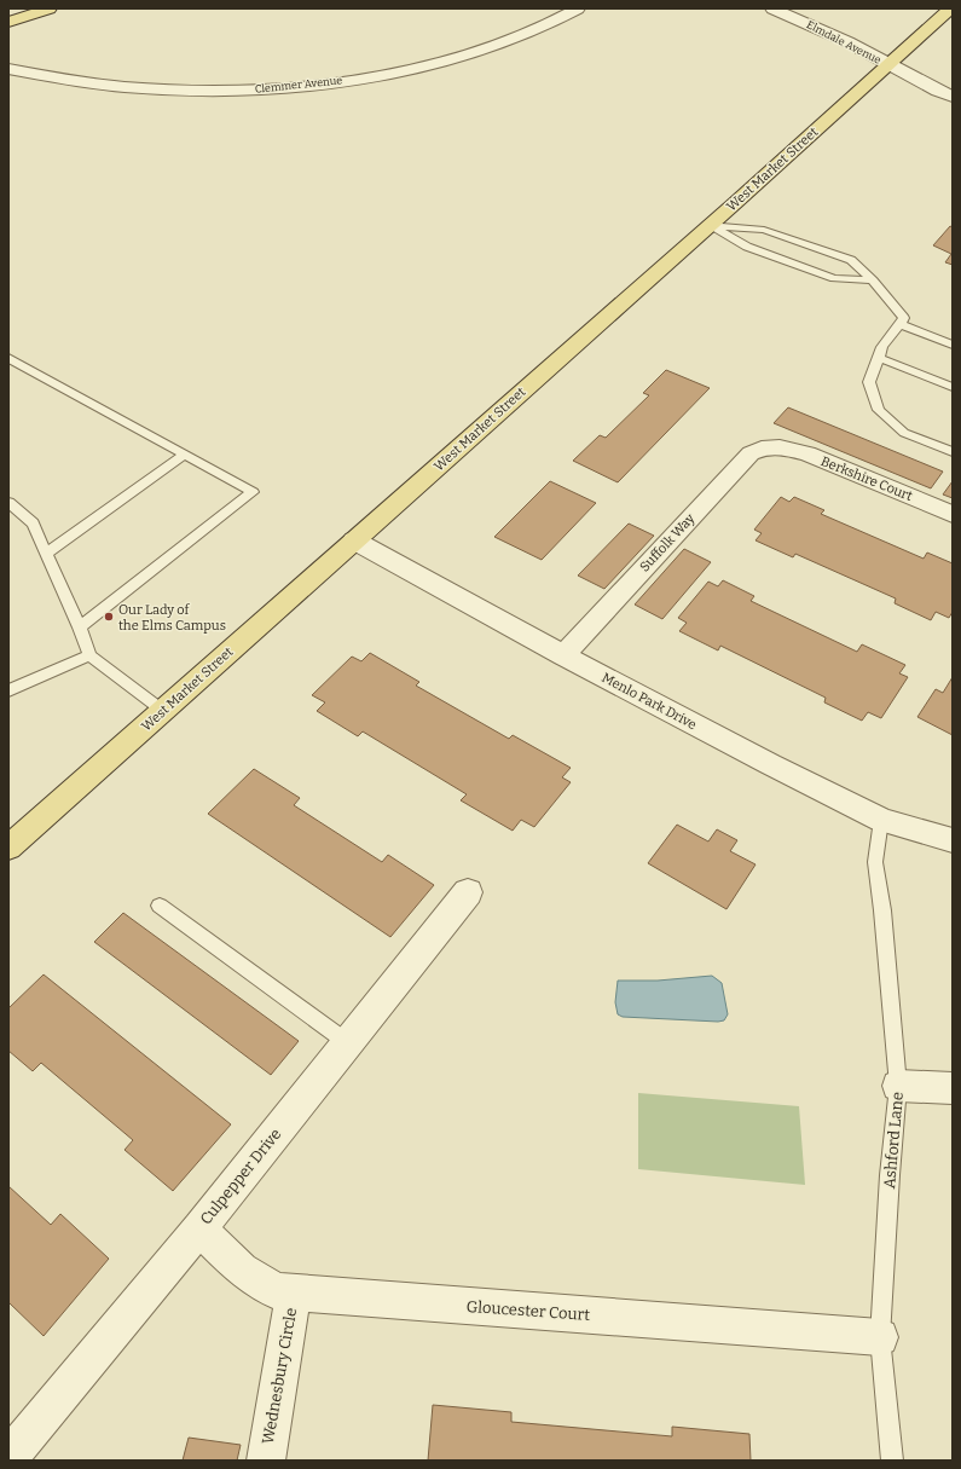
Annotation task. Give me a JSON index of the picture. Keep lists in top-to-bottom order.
{
  "streets": {
    "main road": ["West Market Street"],
    "street": [
      "Elmdale Avenue",
      "Clemmer Avenue",
      "Berkshire Court",
      "Suffolk Way",
      "Menlo Park Drive",
      "Culpepper Drive",
      "Gloucester Court",
      "Wednesbury Circle"
    ],
    "lane": ["Ashford Lane"]
  },
  "crossings": [
    ["Elmdale Avenue", "West Market Street"],
    ["West Market Street", "Menlo Park Drive"],
    ["Berkshire Court", "Suffolk Way"],
    ["Suffolk Way", "Menlo Park Drive"],
    ["Menlo Park Drive", "Ashford Lane"],
    ["Ashford Lane", "Gloucester Court"],
    ["Culpepper Drive", "Gloucester Court"],
    ["Gloucester Court", "Wednesbury Circle"]
  ],
  "places": ["Our Lady of the Elms Campus"]
}
